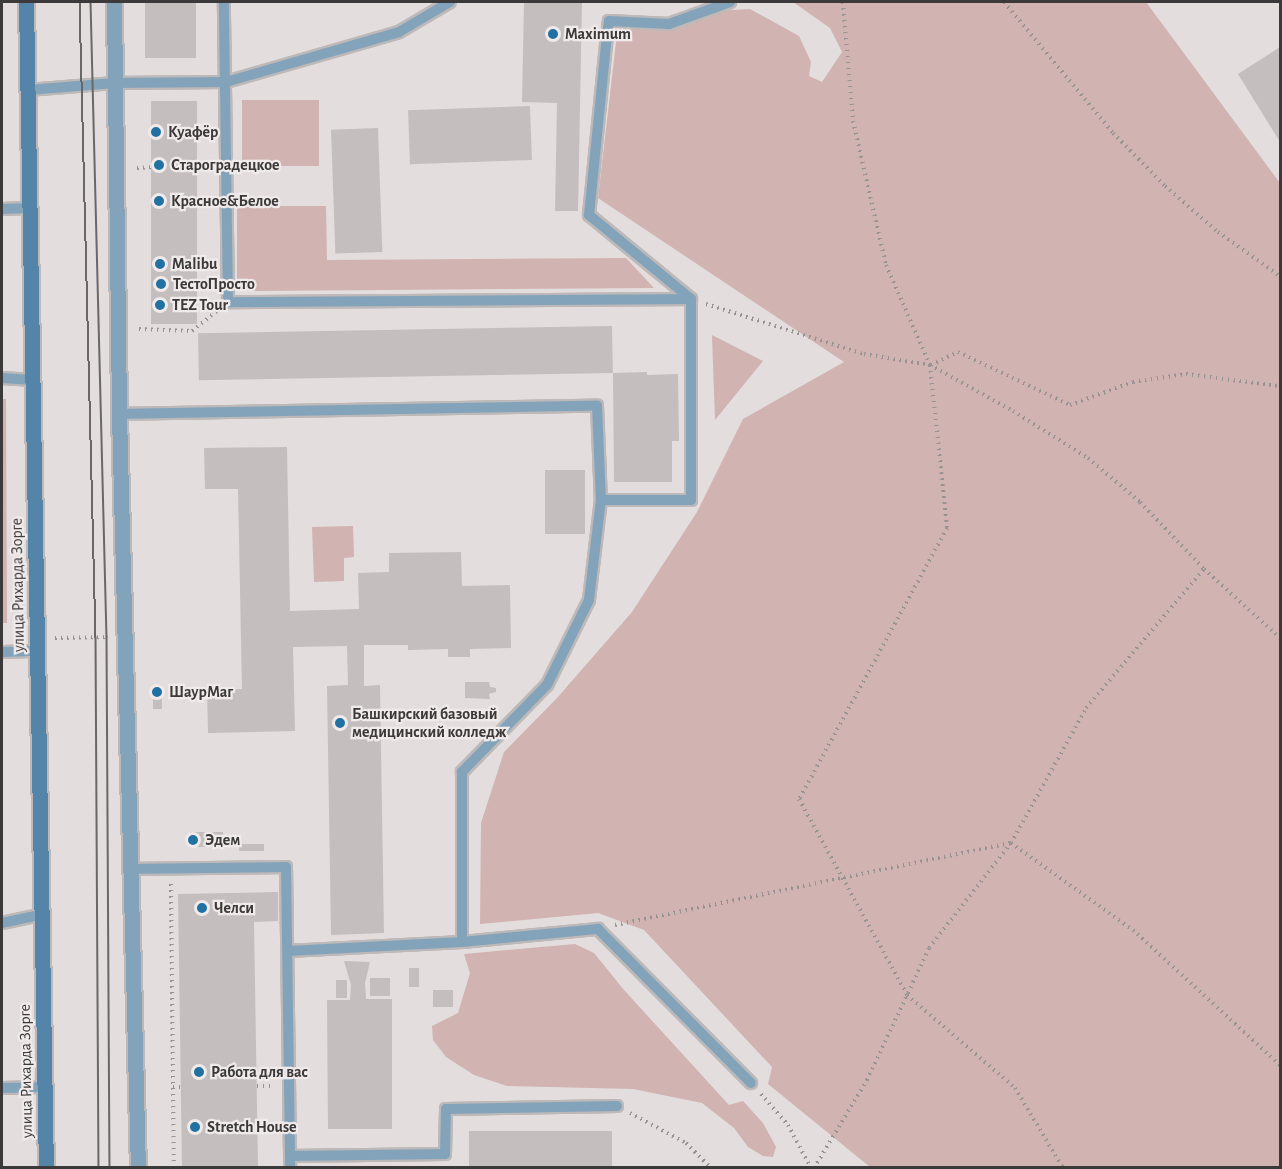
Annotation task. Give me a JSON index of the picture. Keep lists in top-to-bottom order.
{
  "streets": {
    "main road": ["улица Рихарда Зорге"]
  },
  "places": [
    "Maximum",
    "Куафёр",
    "Староградецкое",
    "Красное&Белое",
    "Malibu",
    "ТестоПросто",
    "TEZ Tour",
    "ШаурМаг",
    "Башкирский базовый медицинский колледж",
    "Эдем",
    "Челси",
    "Работа для вас",
    "Stretch House"
  ]
}
